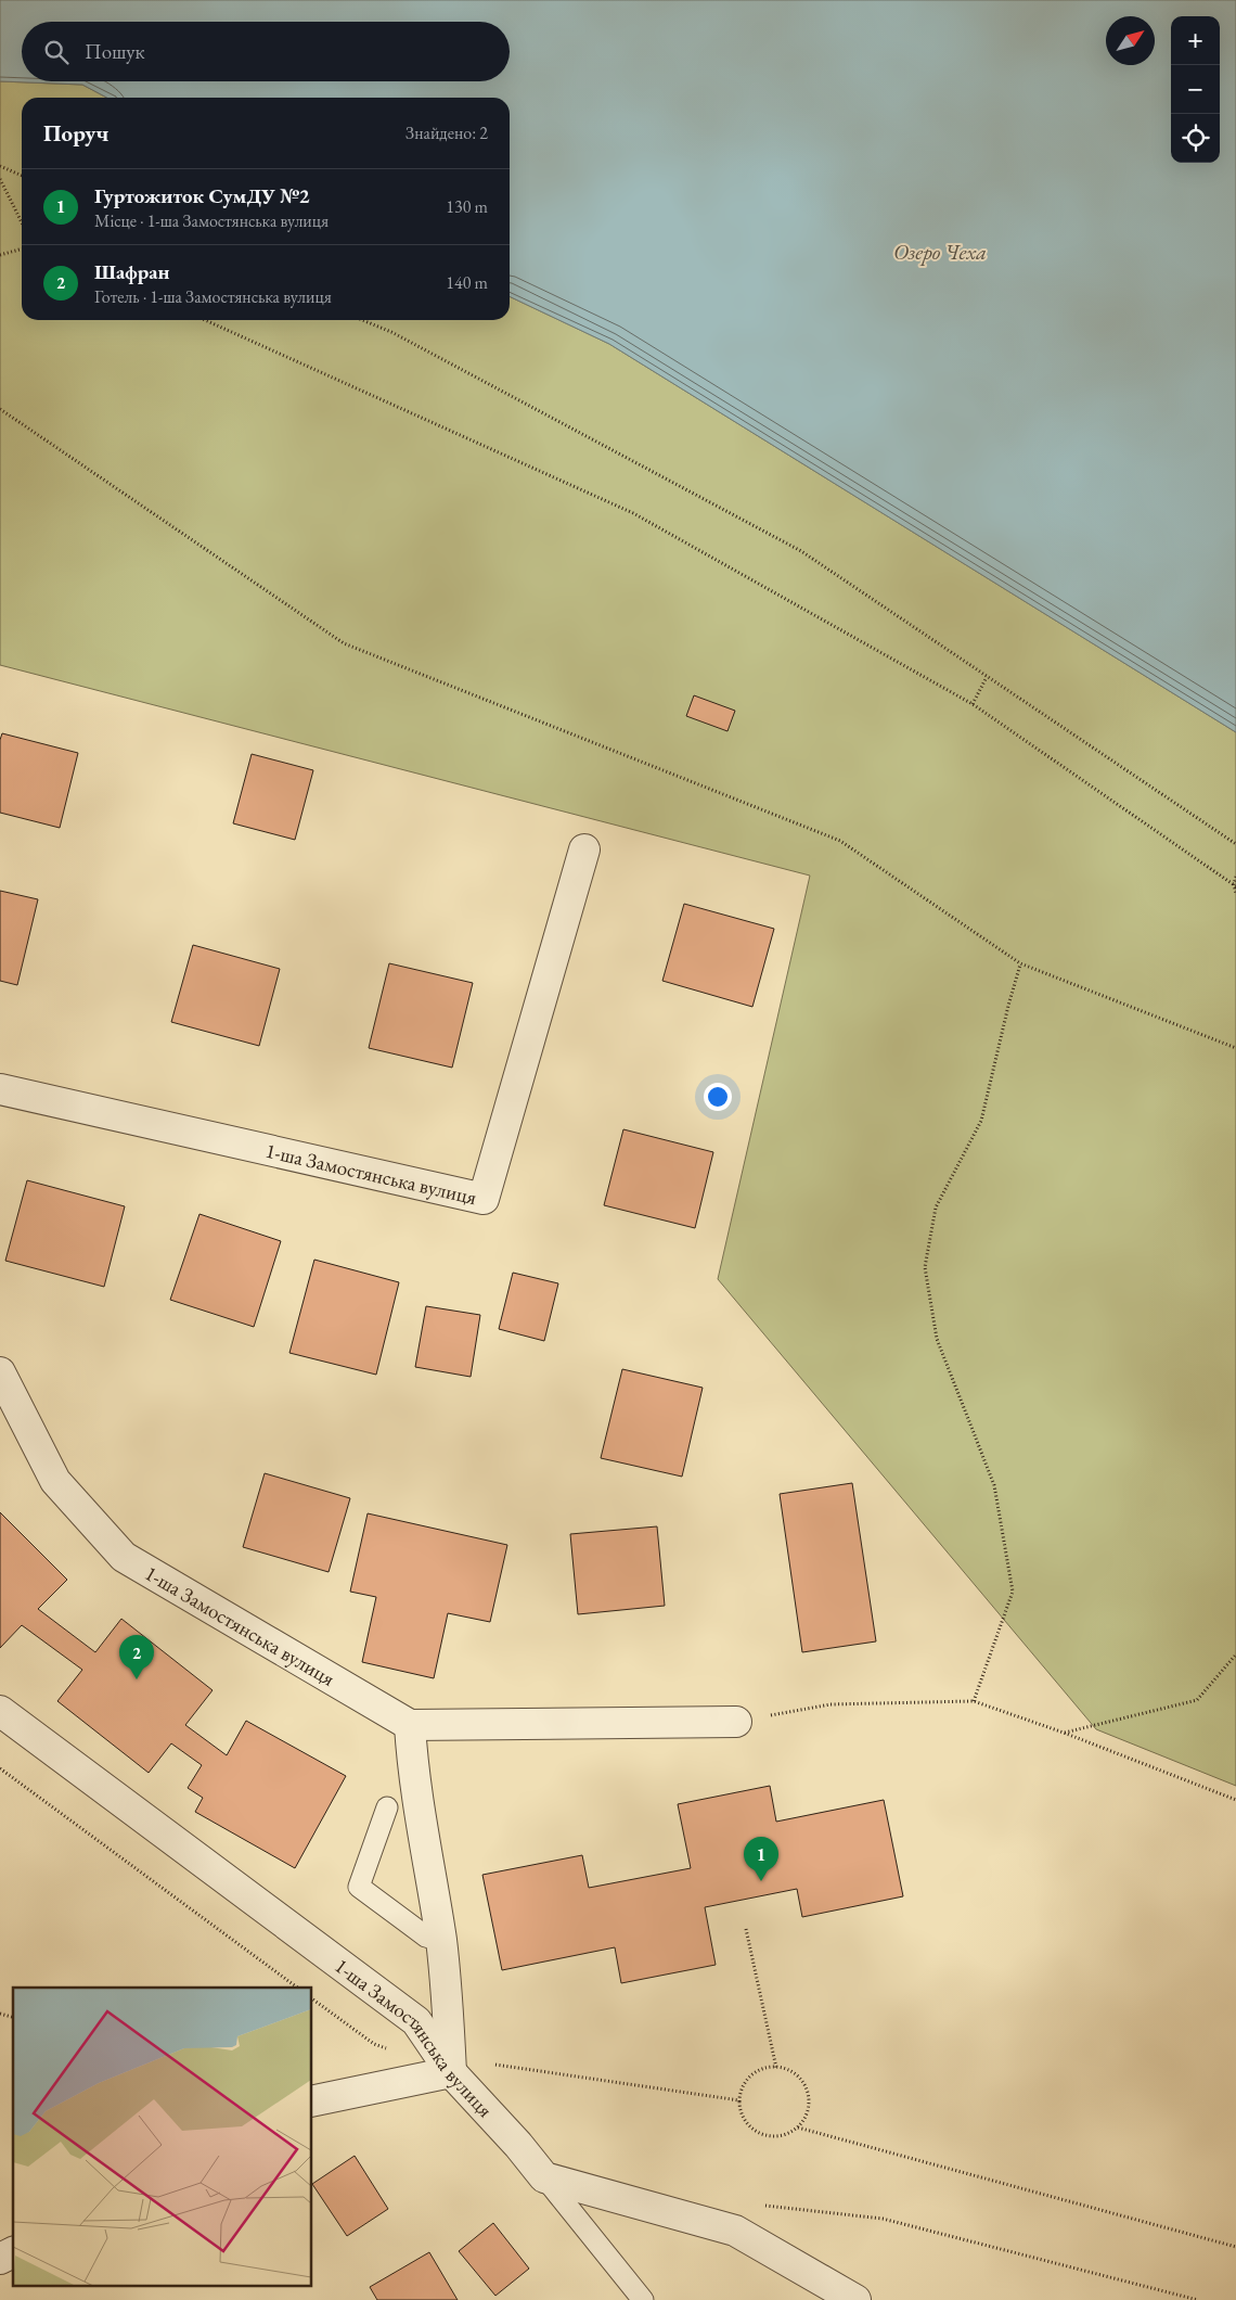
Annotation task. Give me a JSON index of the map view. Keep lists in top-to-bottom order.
{
  "streets": {
    "street": ["1-ша Замостянська вулиця"]
  },
  "water": ["Озеро Чеха"],
  "north": "top right",
  "page": {
    "map_buttons": ["+", "−"],
    "search": "Пошук",
    "heading": ["Поруч", "Знайдено: 2"],
    "list": [
      {
        "mark": "1",
        "name": "Гуртожиток СумДУ №2",
        "note": "Місце · 1-ша Замостянська вулиця",
        "value": "130 m"
      },
      {
        "mark": "2",
        "name": "Шафран",
        "note": "Готель · 1-ша Замостянська вулиця",
        "value": "140 m"
      }
    ],
    "pins": ["2", "1"]
  }
}
